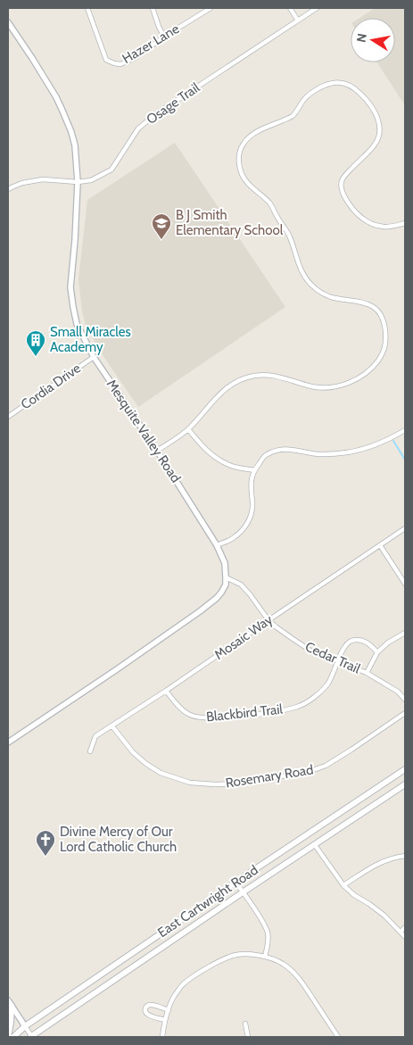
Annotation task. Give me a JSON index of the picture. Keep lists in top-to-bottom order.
{
  "streets": {
    "main road": ["East Cartwright Road"],
    "street": [
      "Hazer Lane",
      "Osage Trail",
      "Cordia Drive",
      "Mesquite Valley Road",
      "Mosaic Way",
      "Cedar Trail",
      "Blackbird Trail",
      "Rosemary Road"
    ]
  },
  "crossings": [
    ["Osage Trail", "Mesquite Valley Road"],
    ["Cordia Drive", "Mesquite Valley Road"],
    ["Mesquite Valley Road", "Cedar Trail"],
    ["Mosaic Way", "Cedar Trail"],
    ["Mosaic Way", "Blackbird Trail"],
    ["Mosaic Way", "Rosemary Road"],
    ["Cedar Trail", "Blackbird Trail"]
  ],
  "places": {
    "school or university": ["B J Smith Elementary School"],
    "building": ["Small Miracles Academy"],
    "church": ["Divine Mercy of Our Lord Catholic Church"]
  },
  "north": "left"
}
